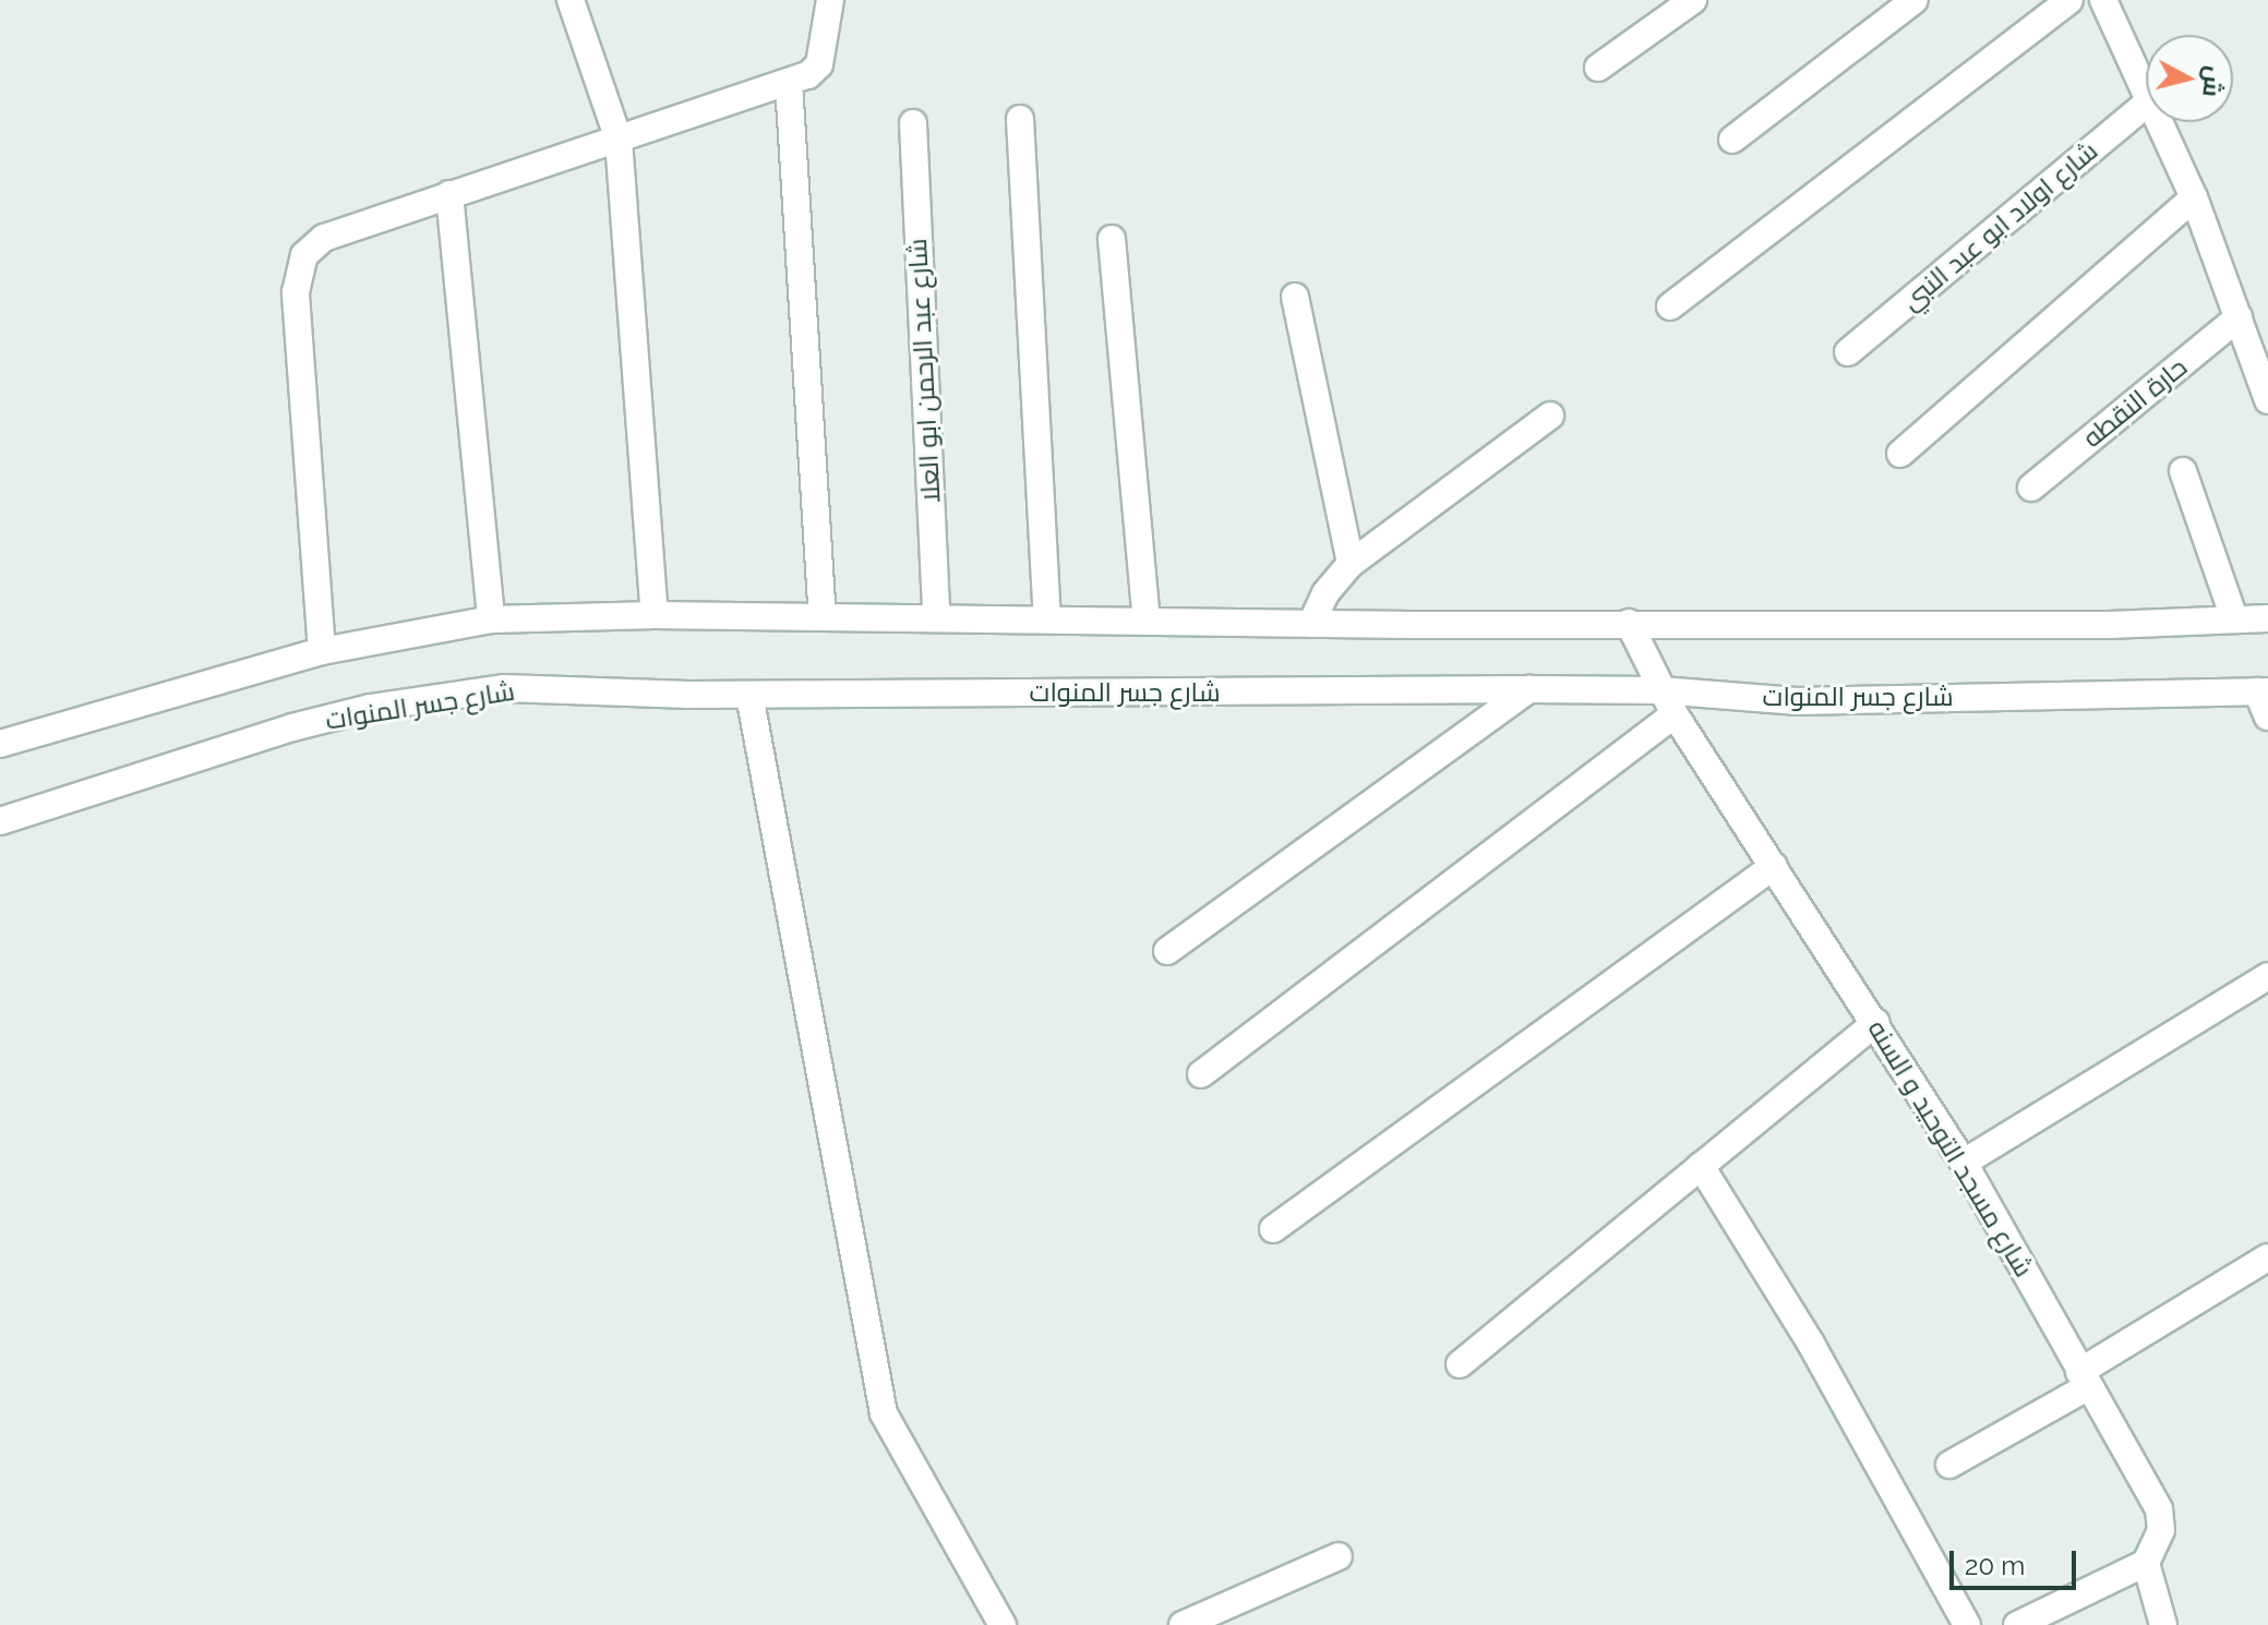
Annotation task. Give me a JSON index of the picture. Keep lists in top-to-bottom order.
{
  "streets": {
    "street": [
      "شارع اولاد ابو عبد النبي",
      "شارع عبد الرحمن ابو العلا",
      "حارة النقطه",
      "شارع جسر المنوات",
      "شارع مسجد التوحيد و السنه"
    ]
  },
  "crossings": [
    ["شارع جسر المنوات", "شارع مسجد التوحيد و السنه"]
  ],
  "scale_bar": "20 m",
  "north": "right"
}
